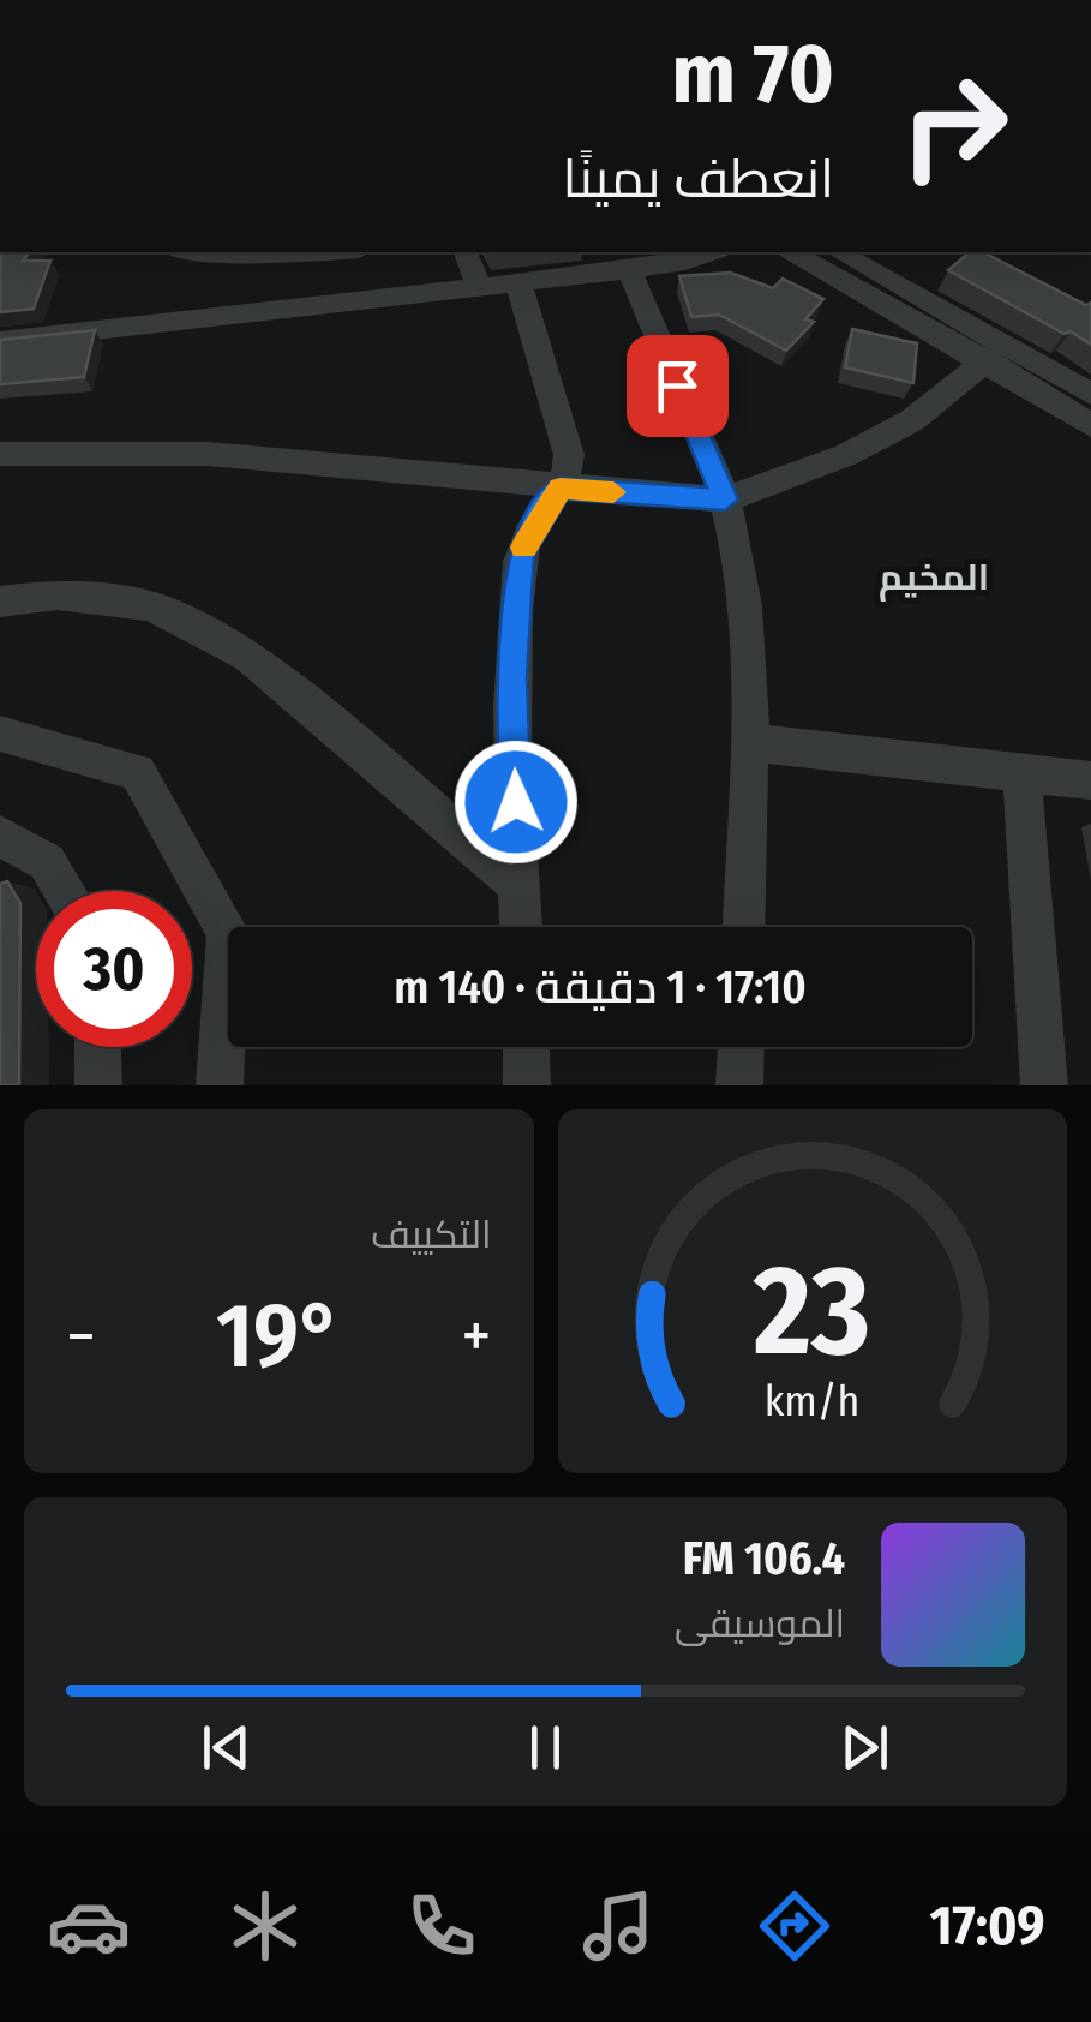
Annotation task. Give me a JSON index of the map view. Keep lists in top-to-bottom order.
{
  "districts": ["المخيم"],
  "page": {
    "turn": ["70 m", "انعطف يمينًا"],
    "limit": "30",
    "trip": "17:10 · 1 دقيقة · 140 m",
    "tile": "التكييف",
    "heat": ["−", "19°", "+"],
    "song": ["106.4 FM", "الموسيقى"],
    "tabs": "17:09",
    "gauge": ["23", "km/h"]
  }
}
